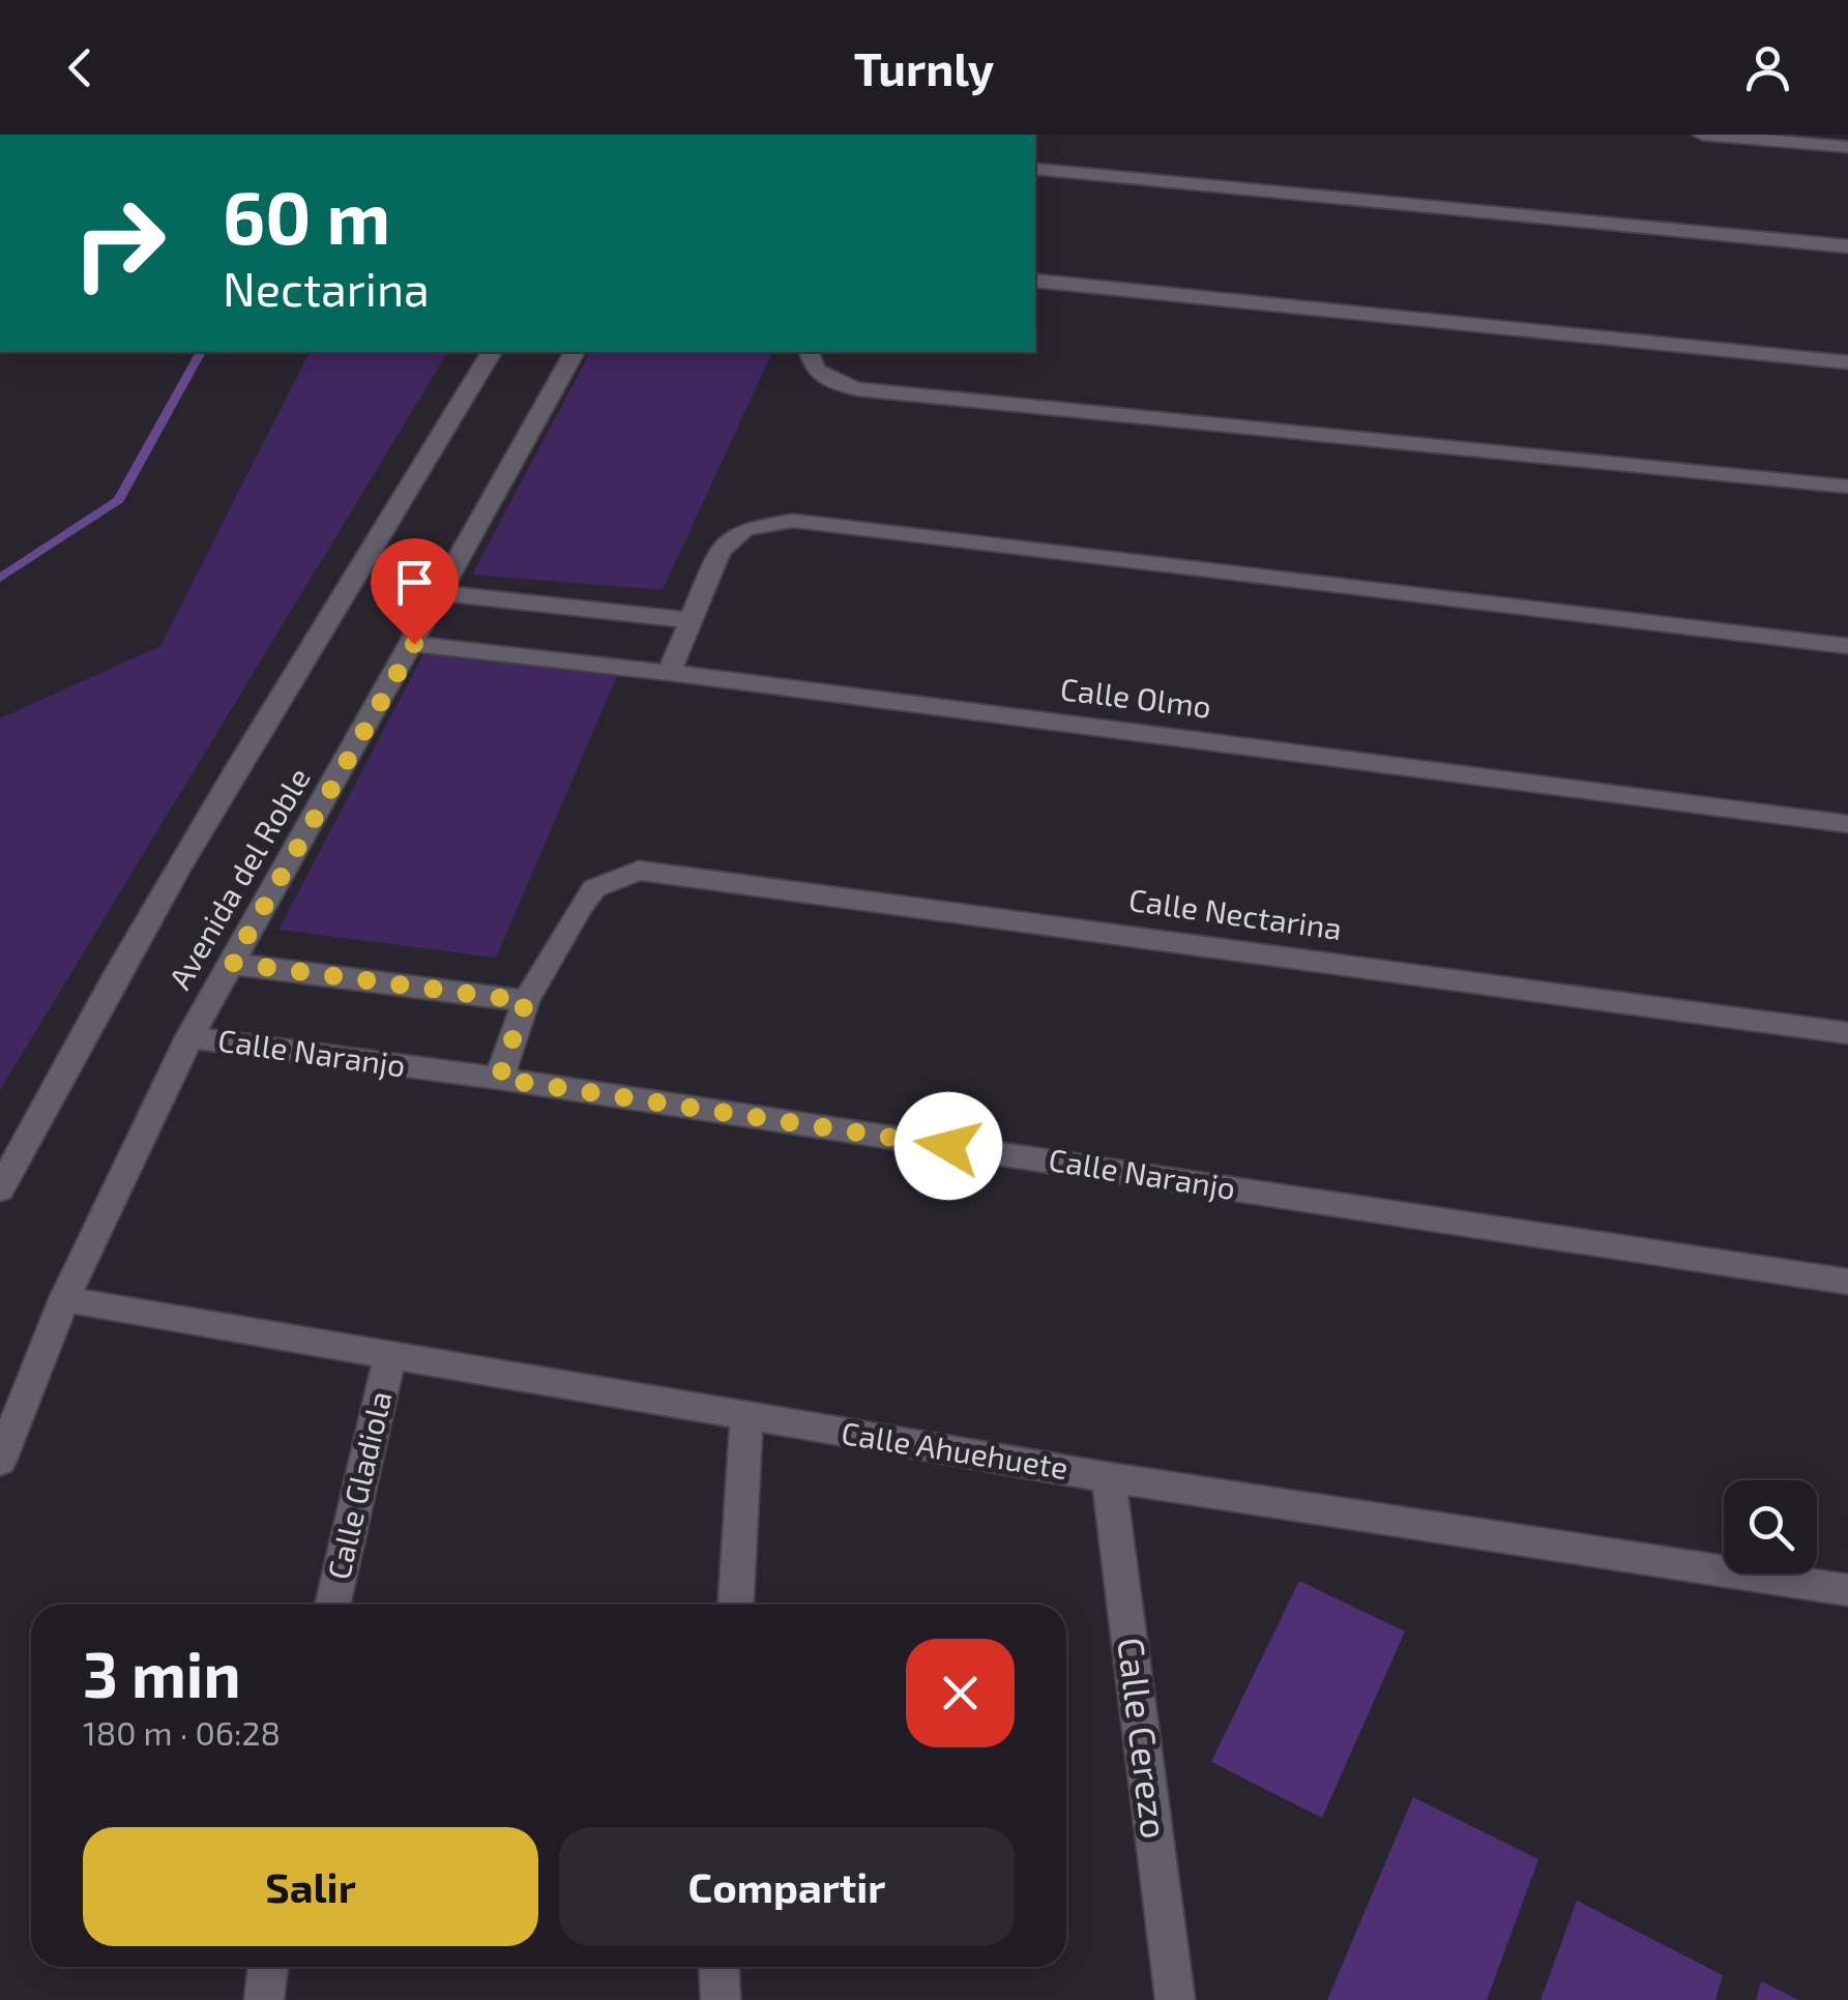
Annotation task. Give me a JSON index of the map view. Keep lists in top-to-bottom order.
{
  "streets": {
    "street": [
      "Calle Olmo",
      "Avenida del Roble",
      "Calle Nectarina",
      "Calle Naranjo",
      "Calle Ahuehuete",
      "Calle Gladiola",
      "Calle Cerezo"
    ]
  },
  "crossings": [
    ["Calle Olmo", "Avenida del Roble"],
    ["Avenida del Roble", "Calle Naranjo"],
    ["Avenida del Roble", "Calle Ahuehuete"],
    ["Calle Ahuehuete", "Calle Gladiola"],
    ["Calle Ahuehuete", "Calle Cerezo"]
  ],
  "page": {
    "header": "Turnly",
    "turn": ["60 m", "Nectarina"],
    "heading": ["3 min", "180 m · 06:28"],
    "buttons": ["Salir", "Compartir"]
  }
}
